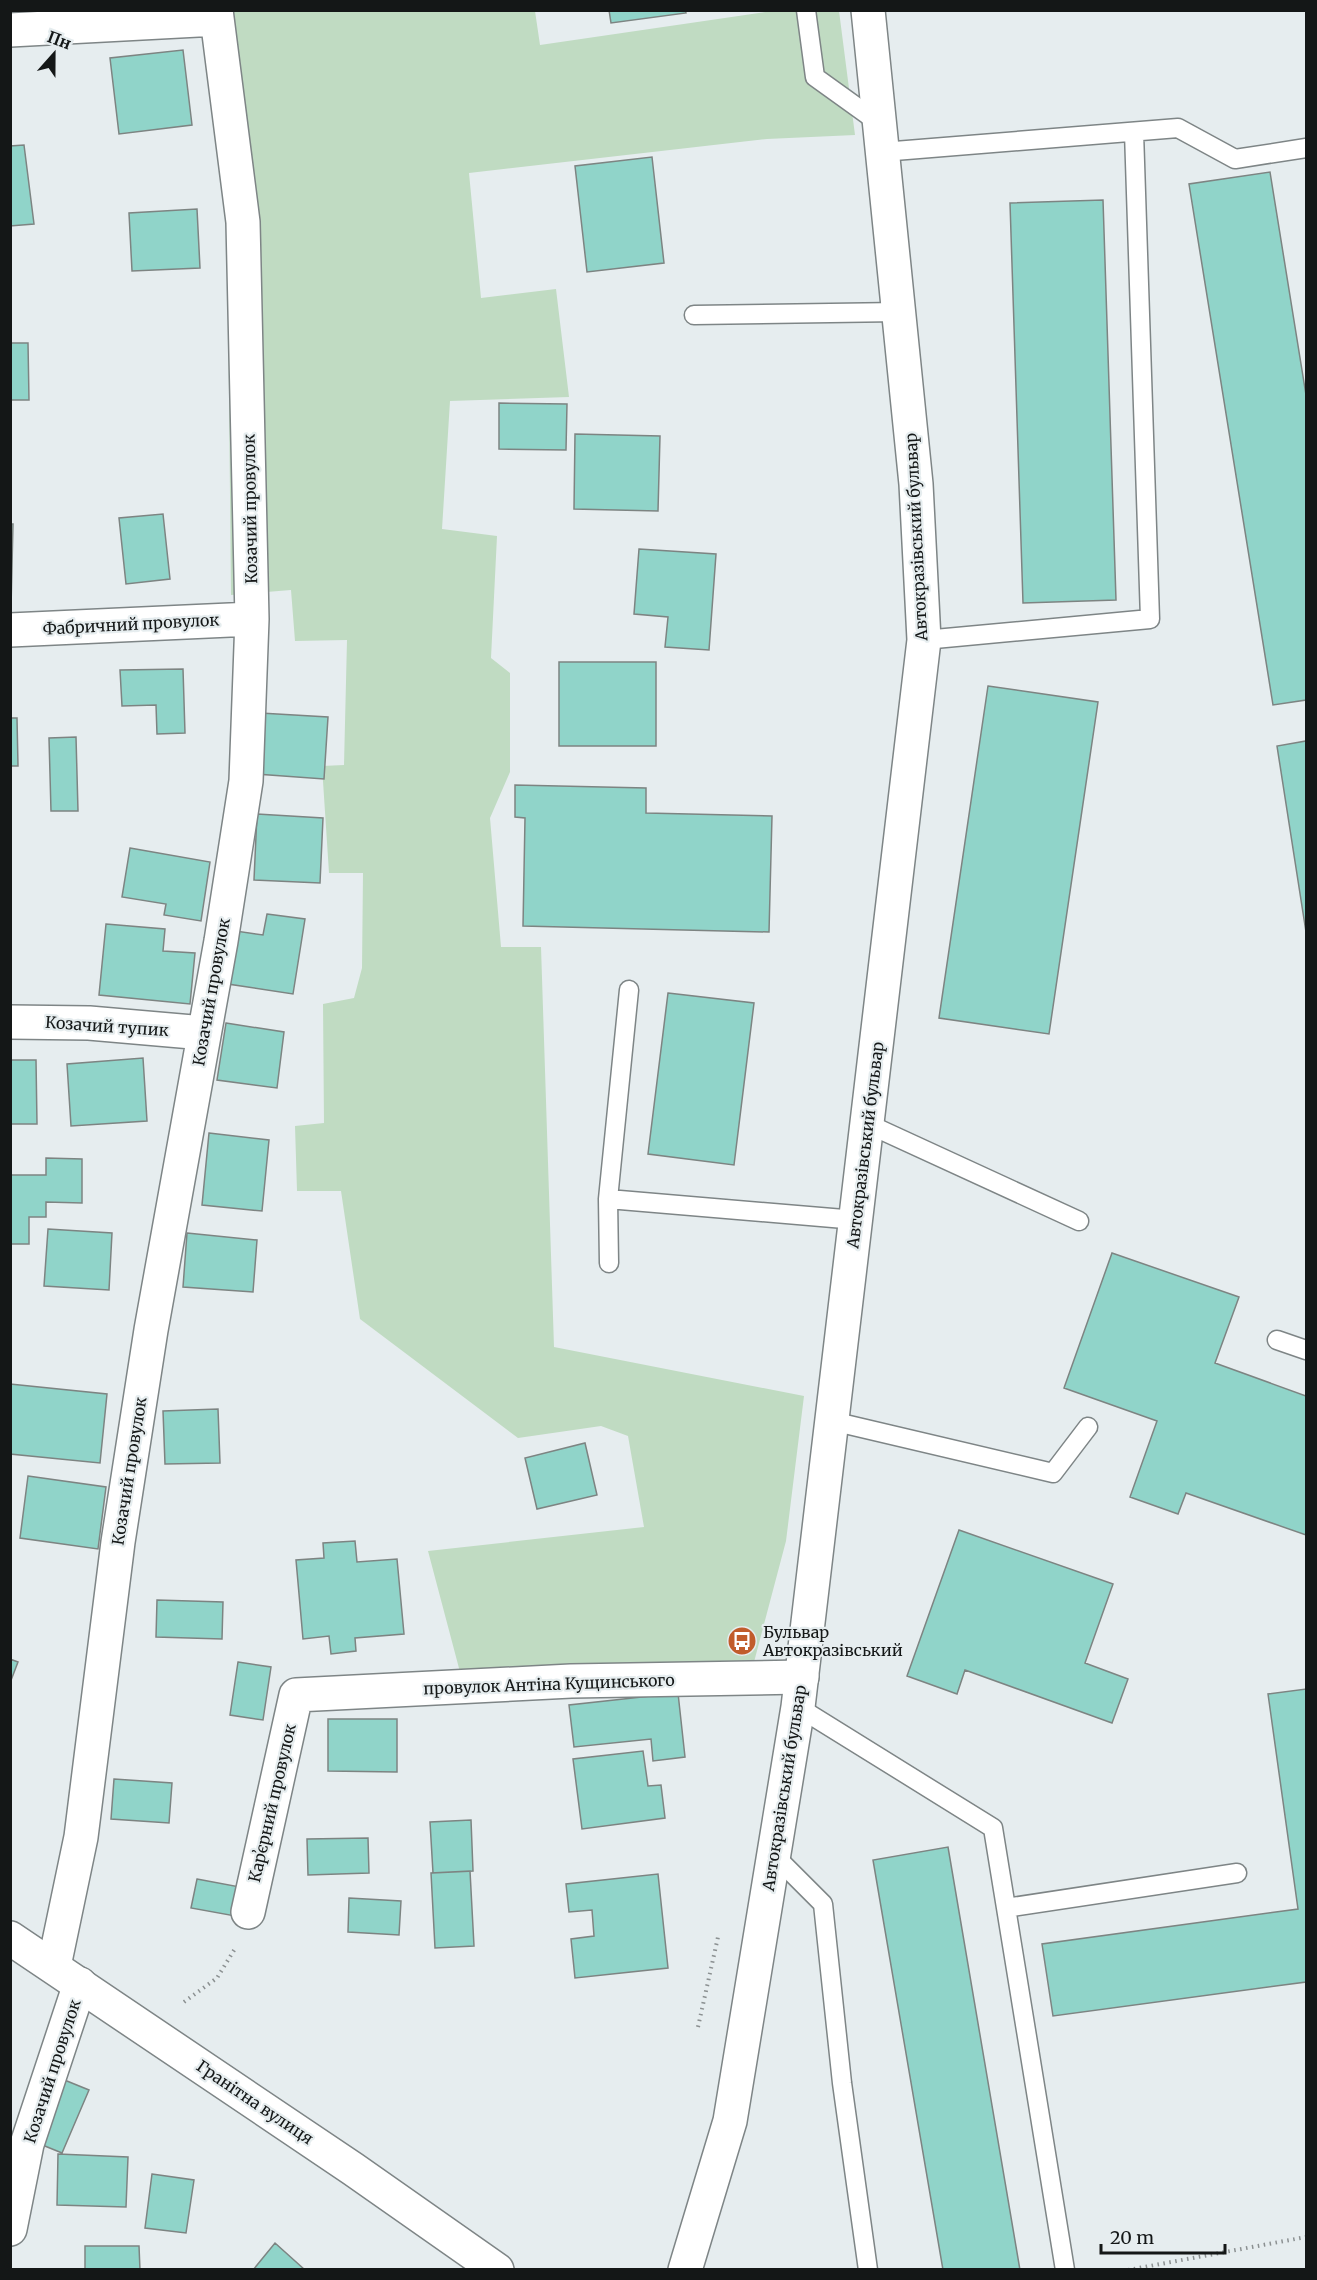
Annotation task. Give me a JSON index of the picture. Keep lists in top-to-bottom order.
{
  "streets": {
    "street": [
      "Козачий провулок",
      "Автокразівський бульвар",
      "Фабричний провулок",
      "Козачий тупик",
      "провулок Антіна Кущинського",
      "Карʼєрний провулок",
      "Гранітна вулиця"
    ]
  },
  "crossings": [
    ["Козачий провулок", "Фабричний провулок"],
    ["Козачий провулок", "Козачий тупик"],
    ["Козачий провулок", "Гранітна вулиця"],
    ["Автокразівський бульвар", "провулок Антіна Кущинського"],
    ["провулок Антіна Кущинського", "Карʼєрний провулок"]
  ],
  "places": {
    "bus stop": ["Бульвар Автокразівський"]
  },
  "scale_bar": "20 m",
  "north": "top"
}
